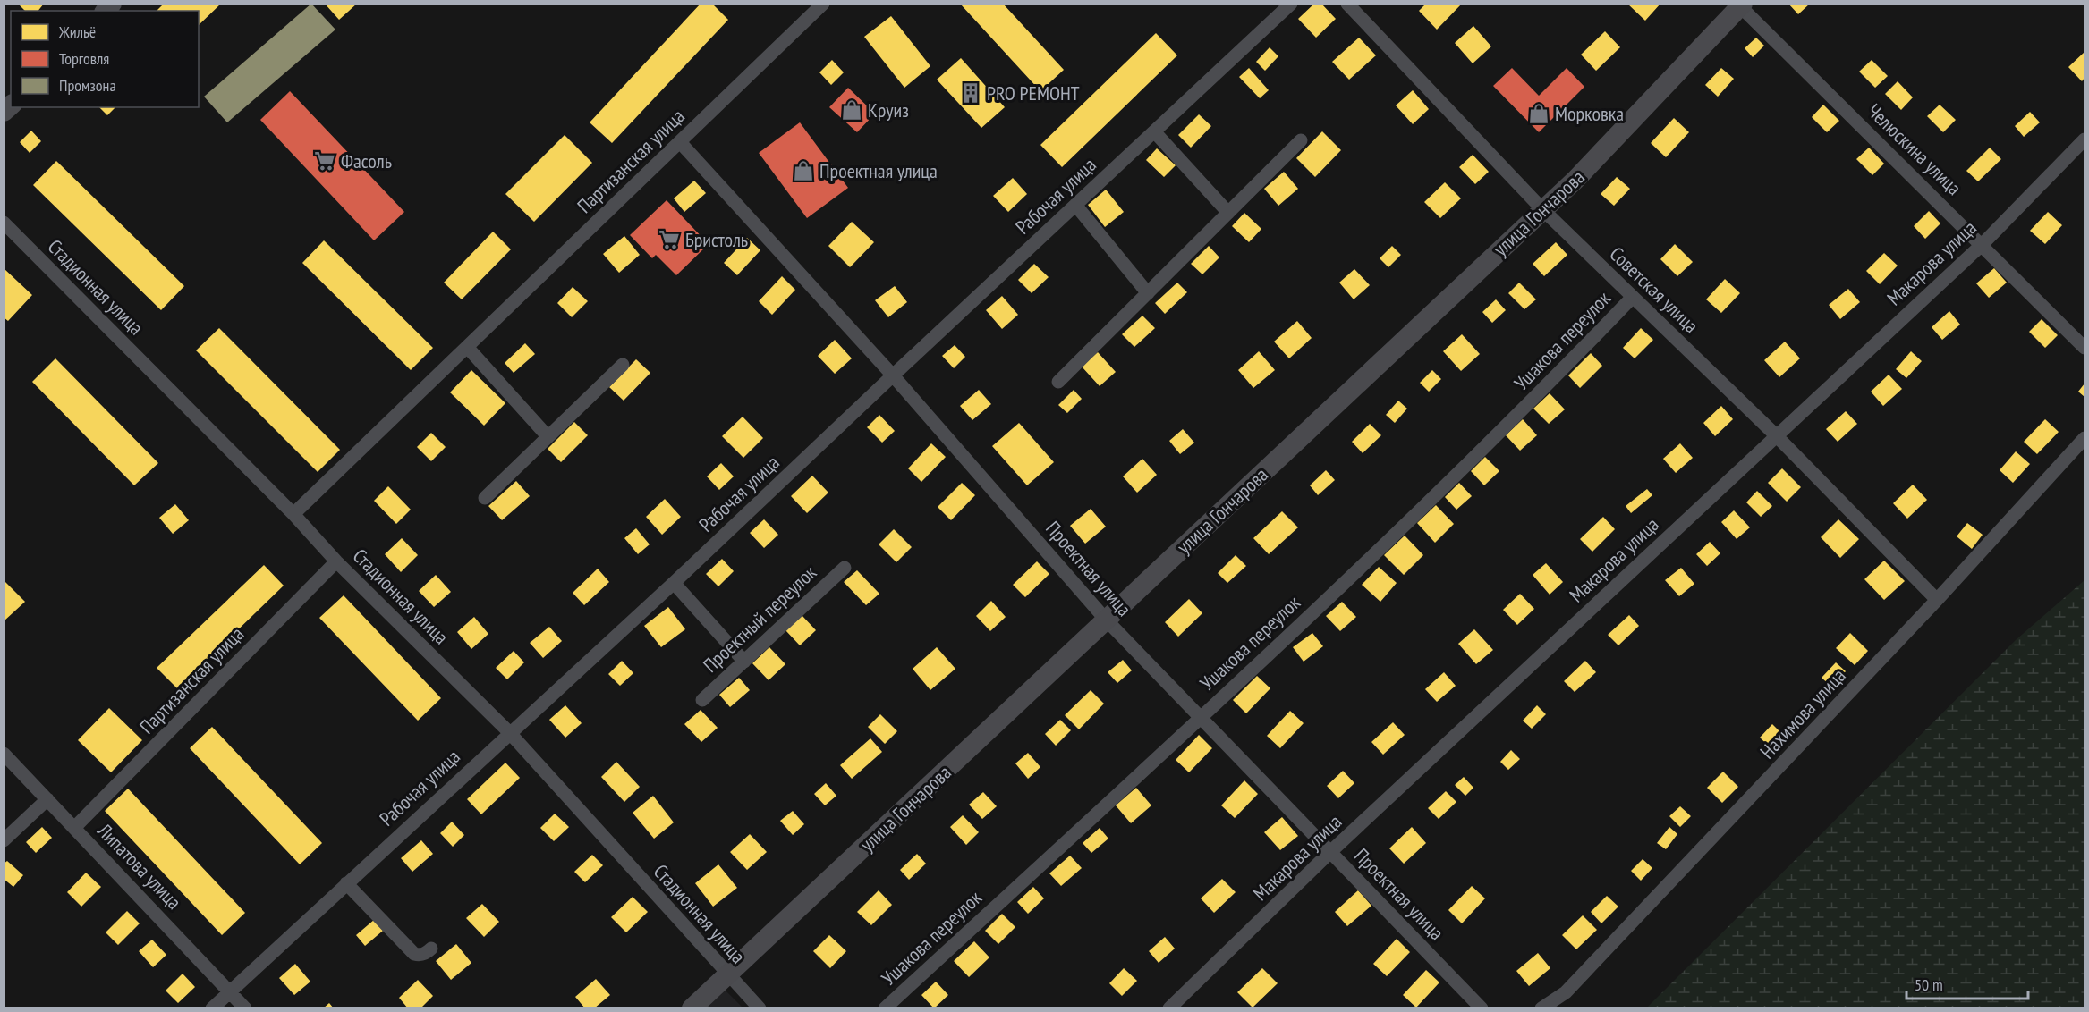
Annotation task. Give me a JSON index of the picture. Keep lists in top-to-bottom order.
{
  "streets": {
    "street": [
      "Челюскина улица",
      "Партизанская улица",
      "Рабочая улица",
      "улица Гончарова",
      "Макарова улица",
      "Стадионная улица",
      "Советская улица",
      "Ушакова переулок",
      "Проектная улица",
      "Проектный переулок",
      "Нахимова улица",
      "Липатова улица"
    ]
  },
  "crossings": [
    ["Челюскина улица", "улица Гончарова"],
    ["Челюскина улица", "Макарова улица"],
    ["Партизанская улица", "Стадионная улица"],
    ["Партизанская улица", "Проектная улица"],
    ["Партизанская улица", "Липатова улица"],
    ["Рабочая улица", "Стадионная улица"],
    ["Рабочая улица", "Проектная улица"],
    ["Рабочая улица", "Липатова улица"],
    ["улица Гончарова", "Стадионная улица"],
    ["улица Гончарова", "Советская улица"],
    ["улица Гончарова", "Проектная улица"],
    ["Макарова улица", "Советская улица"],
    ["Макарова улица", "Проектная улица"],
    ["Советская улица", "Ушакова переулок"],
    ["Советская улица", "Нахимова улица"],
    ["Ушакова переулок", "Проектная улица"]
  ],
  "places": {
    "building": ["PRO РЕМОНТ"],
    "shop": ["Круиз", "Морковка", "Проектная улица"],
    "supermarket": ["Фасоль", "Бристоль"]
  },
  "legend": ["Жильё", "Торговля", "Промзона"],
  "scale_bar": "50 m"
}
